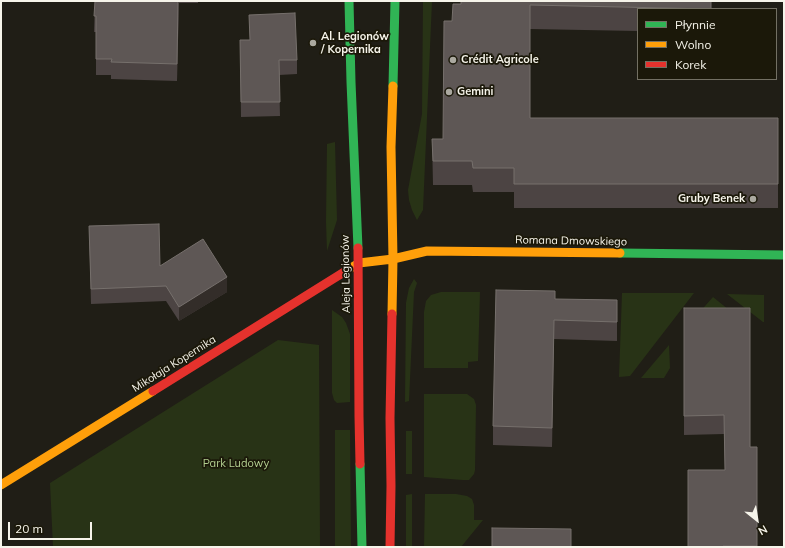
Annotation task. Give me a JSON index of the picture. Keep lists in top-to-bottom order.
{
  "streets": {
    "main road": ["Romana Dmowskiego", "Aleja Legionów", "Mikołaja Kopernika"]
  },
  "crossings": [
    ["Romana Dmowskiego", "Aleja Legionów"],
    ["Romana Dmowskiego", "Mikołaja Kopernika"],
    ["Aleja Legionów", "Mikołaja Kopernika"]
  ],
  "parks": ["Park Ludowy"],
  "places": [
    "Al. Legionów / Kopernika",
    "Crédit Agricole",
    "Gemini",
    "Gruby Benek"
  ],
  "legend": ["Płynnie", "Wolno", "Korek"],
  "scale_bar": "20 m",
  "north": "bottom right"
}
